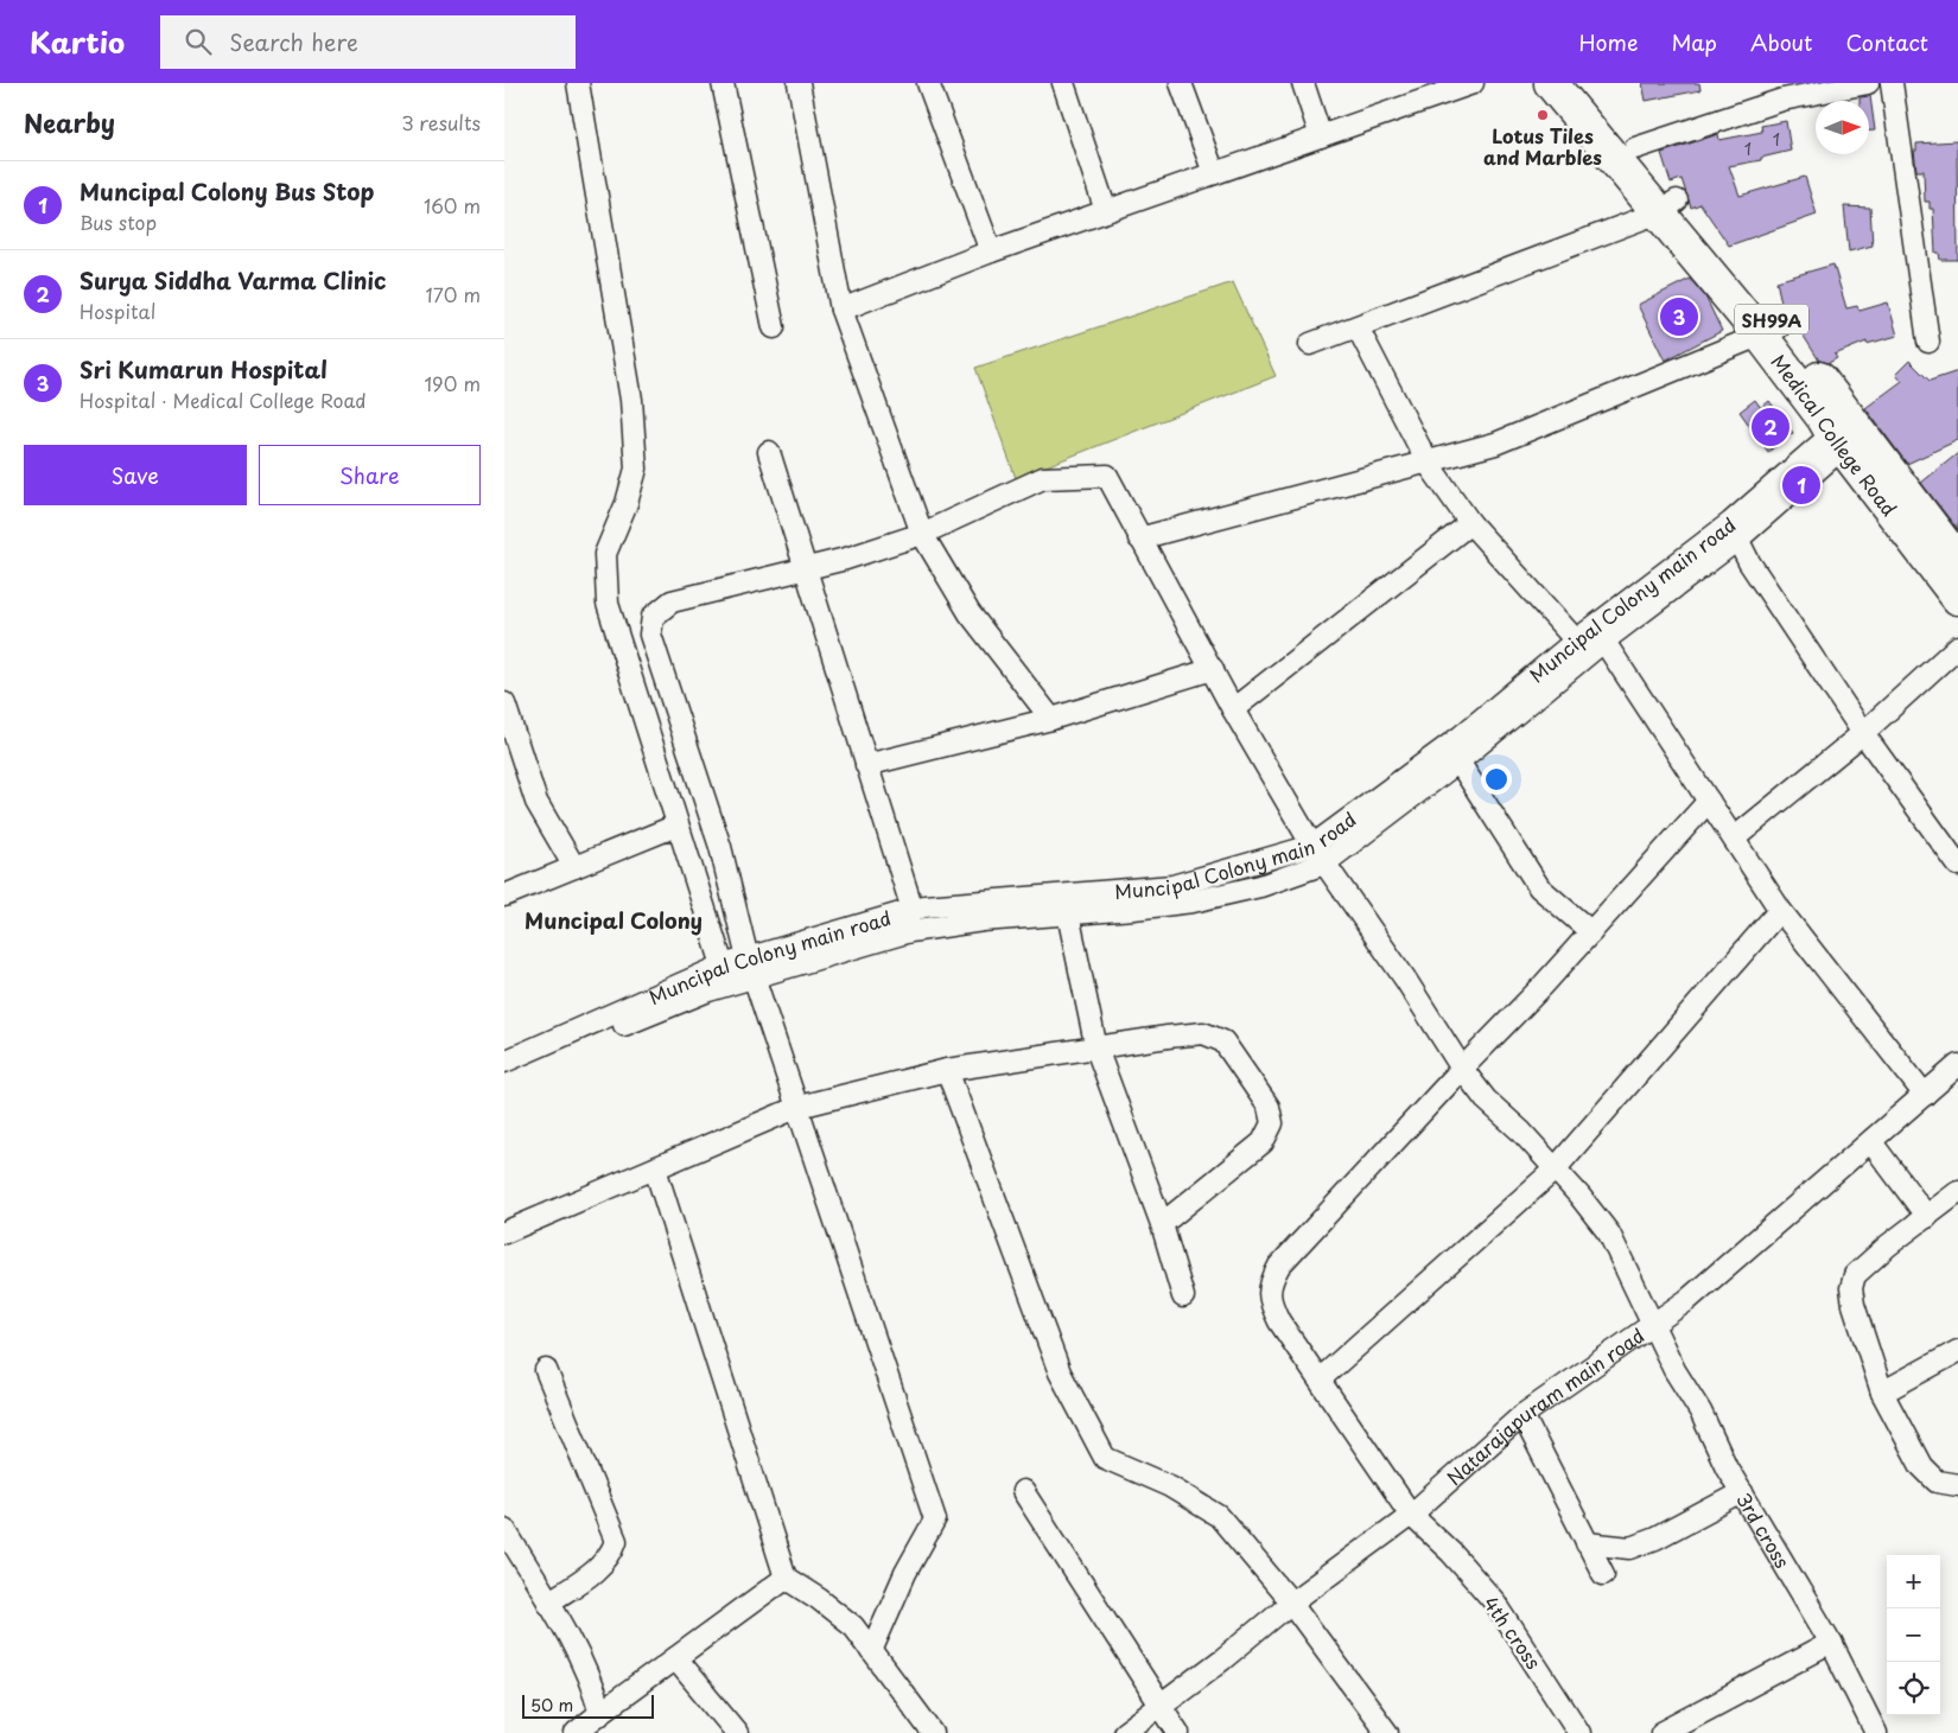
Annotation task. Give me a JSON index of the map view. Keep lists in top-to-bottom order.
{
  "streets": {
    "main road": ["SH99A", "Medical College Road"],
    "street": [
      "Muncipal Colony main road",
      "Natarajapuram main road",
      "3rd cross",
      "4th cross"
    ]
  },
  "crossings": [
    ["Medical College Road", "Muncipal Colony main road"],
    ["Muncipal Colony main road", "3rd cross"],
    ["Natarajapuram main road", "3rd cross"],
    ["Natarajapuram main road", "4th cross"],
    ["3rd cross", "4th cross"]
  ],
  "districts": ["Muncipal Colony"],
  "places": ["Lotus Tiles and Marbles"],
  "house_numbers": ["1", "1"],
  "scale_bar": "50 m",
  "north": "right",
  "page": {
    "header": "Kartio",
    "search": "Search here",
    "nav": [
      "Home",
      "Map",
      "About",
      "Contact"
    ],
    "heading": ["Nearby", "3 results"],
    "list": [
      {
        "mark": "1",
        "name": "Muncipal Colony Bus Stop",
        "note": "Bus stop",
        "value": "160 m"
      },
      {
        "mark": "2",
        "name": "Surya Siddha Varma Clinic",
        "note": "Hospital",
        "value": "170 m"
      },
      {
        "mark": "3",
        "name": "Sri Kumarun Hospital",
        "note": "Hospital · Medical College Road",
        "value": "190 m"
      }
    ],
    "pins": ["3", "2", "1"],
    "buttons": ["Save", "Share"],
    "map_buttons": ["+", "−"],
    "scale": "50 m"
  }
}
